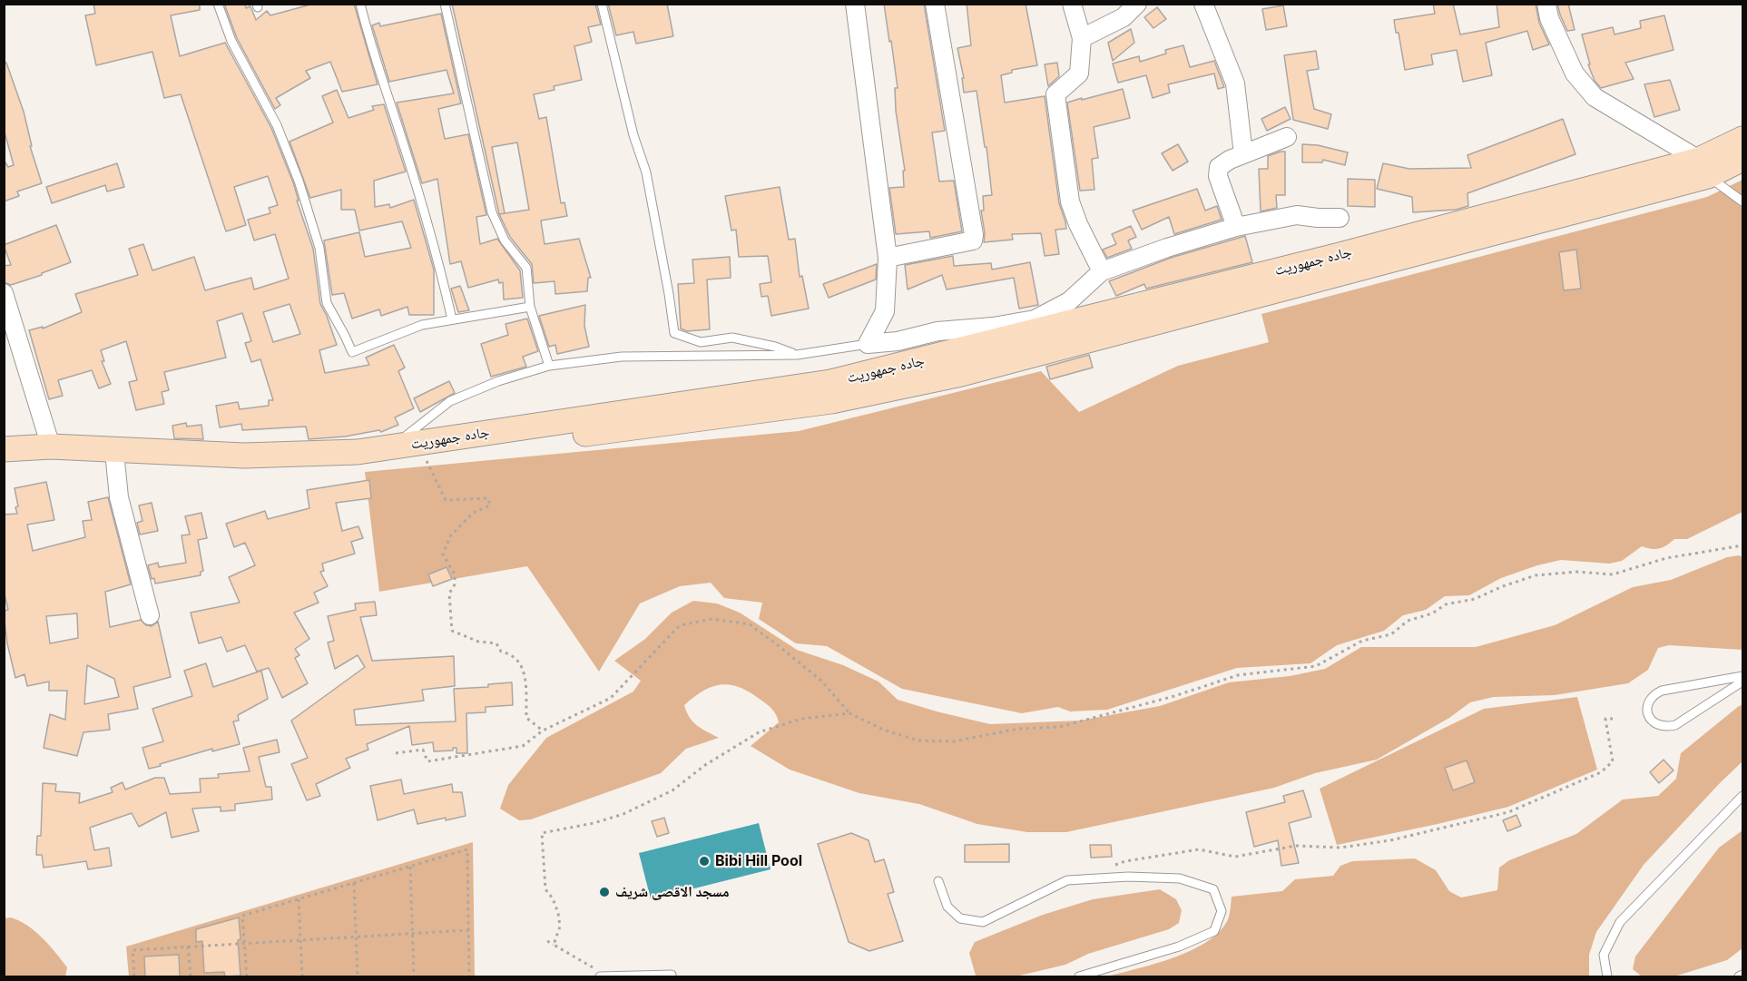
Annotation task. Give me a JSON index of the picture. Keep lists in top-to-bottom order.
{
  "streets": {
    "main road": ["جاده جمهوریت"]
  },
  "places": ["Bibi Hill Pool", "مسجد الاقصی شریف"]
}
